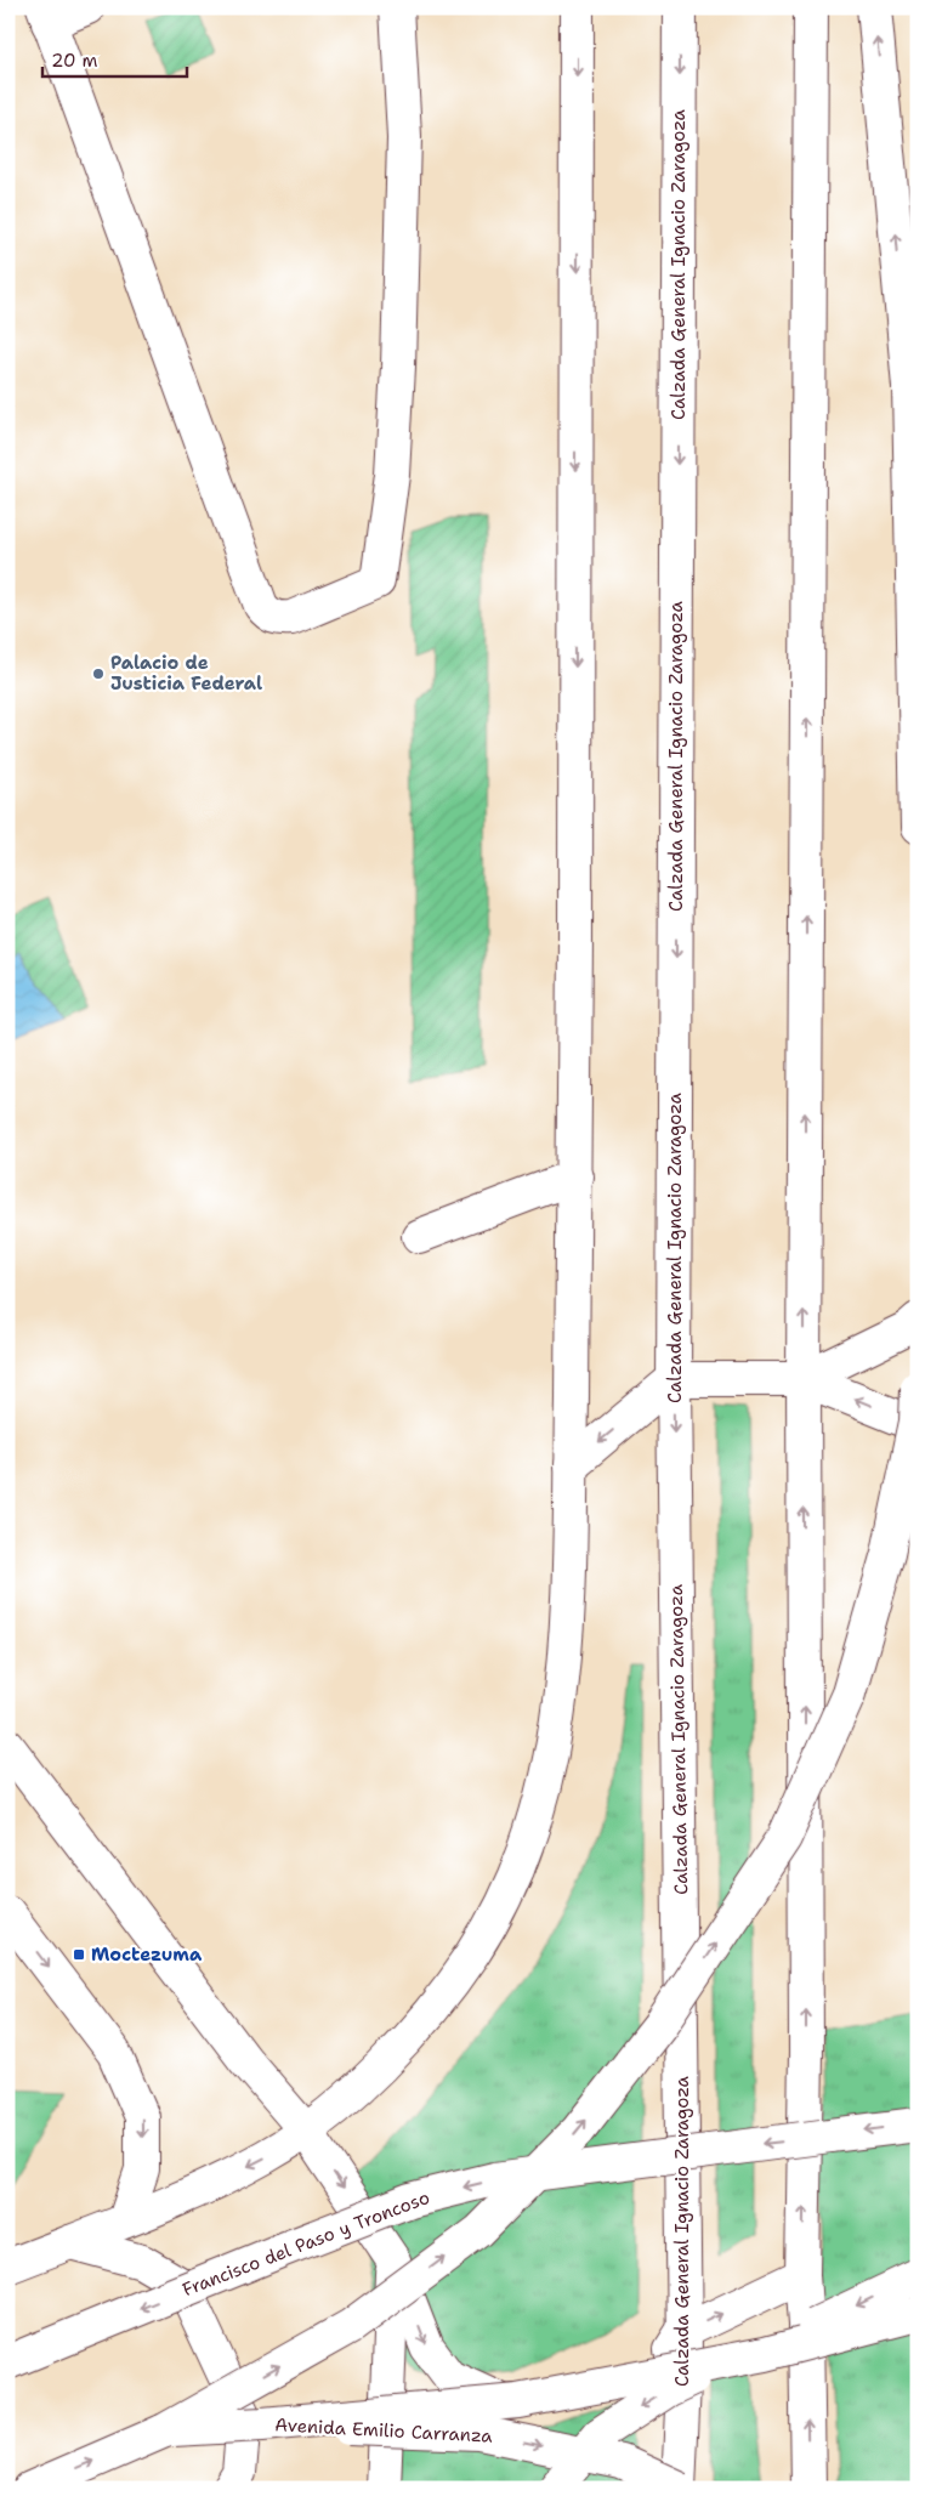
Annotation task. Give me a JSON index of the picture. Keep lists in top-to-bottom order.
{
  "streets": {
    "main road": ["Calzada General Ignacio Zaragoza", "Francisco del Paso y Troncoso", "Avenida Emilio Carranza"]
  },
  "crossings": [
    ["Calzada General Ignacio Zaragoza", "Avenida Emilio Carranza"]
  ],
  "places": {
    "other": ["Palacio de Justicia Federal"],
    "transit": ["Moctezuma"]
  },
  "scale_bar": "20 m"
}
